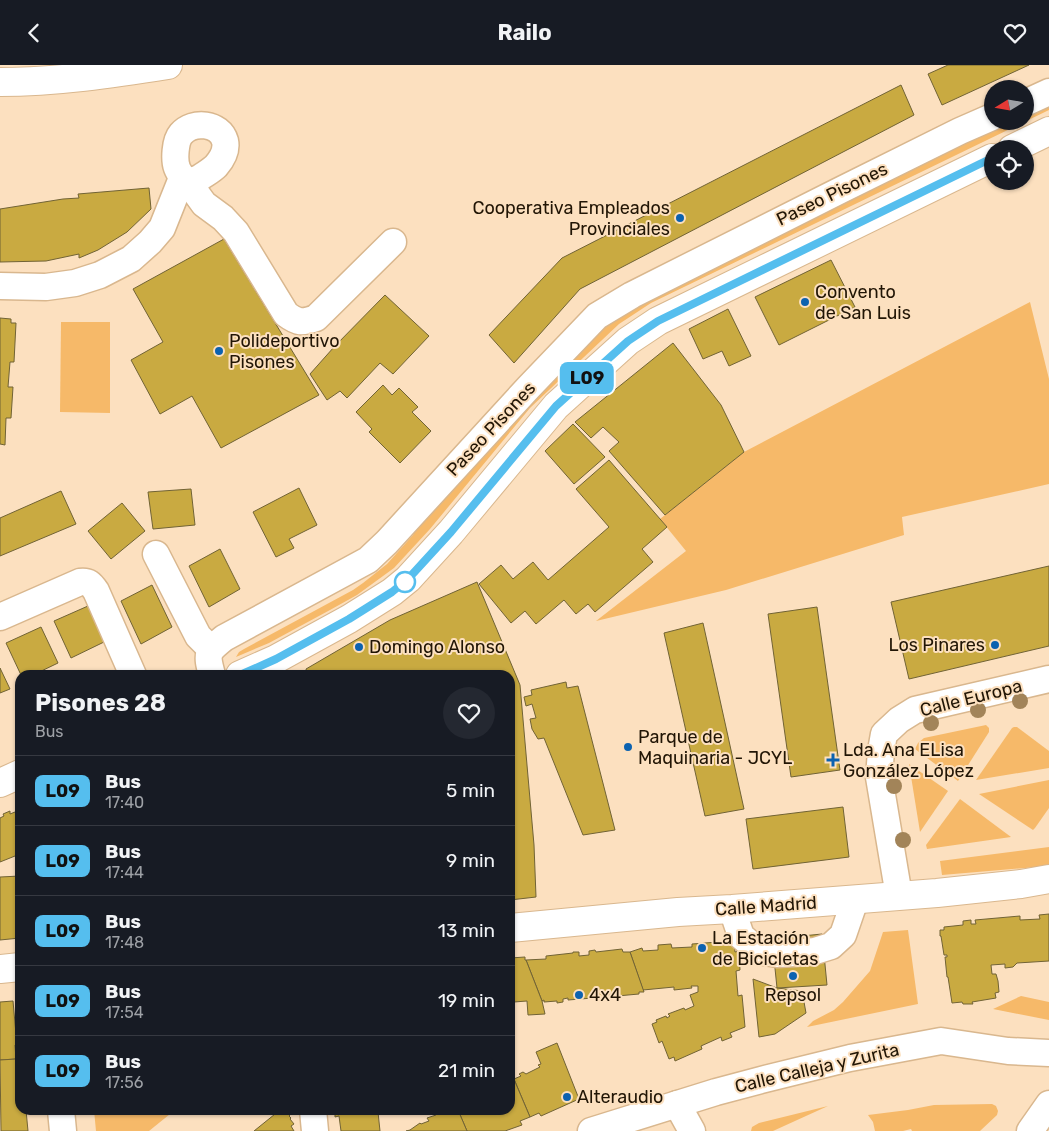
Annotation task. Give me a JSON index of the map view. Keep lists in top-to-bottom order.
{
  "streets": {
    "main road": ["Paseo Pisones", "Calle Madrid"],
    "street": ["Calle Europa", "Calle Calleja y Zurita"]
  },
  "crossings": [
    ["Calle Europa", "Calle Madrid"]
  ],
  "places": {
    "other": [
      "Cooperativa Empleados Provinciales",
      "Convento de San Luis",
      "Polideportivo Pisones",
      "Los Pinares",
      "Domingo Alonso",
      "Parque de Maquinaria - JCYL",
      "La Estación de Bicicletas",
      "Repsol",
      "4x4",
      "Alteraudio"
    ],
    "health": ["Lda. Ana ELisa González López"]
  },
  "lines": ["bus line L09"],
  "north": "left",
  "page": {
    "header": "Railo",
    "on_map": "L09",
    "heading": ["Pisones 28", "Bus"],
    "list": [
      {
        "mark": "L09",
        "name": "Bus",
        "note": "17:40",
        "value": "5 min"
      },
      {
        "mark": "L09",
        "name": "Bus",
        "note": "17:44",
        "value": "9 min"
      },
      {
        "mark": "L09",
        "name": "Bus",
        "note": "17:48",
        "value": "13 min"
      },
      {
        "mark": "L09",
        "name": "Bus",
        "note": "17:54",
        "value": "19 min"
      },
      {
        "mark": "L09",
        "name": "Bus",
        "note": "17:56",
        "value": "21 min"
      }
    ]
  }
}
